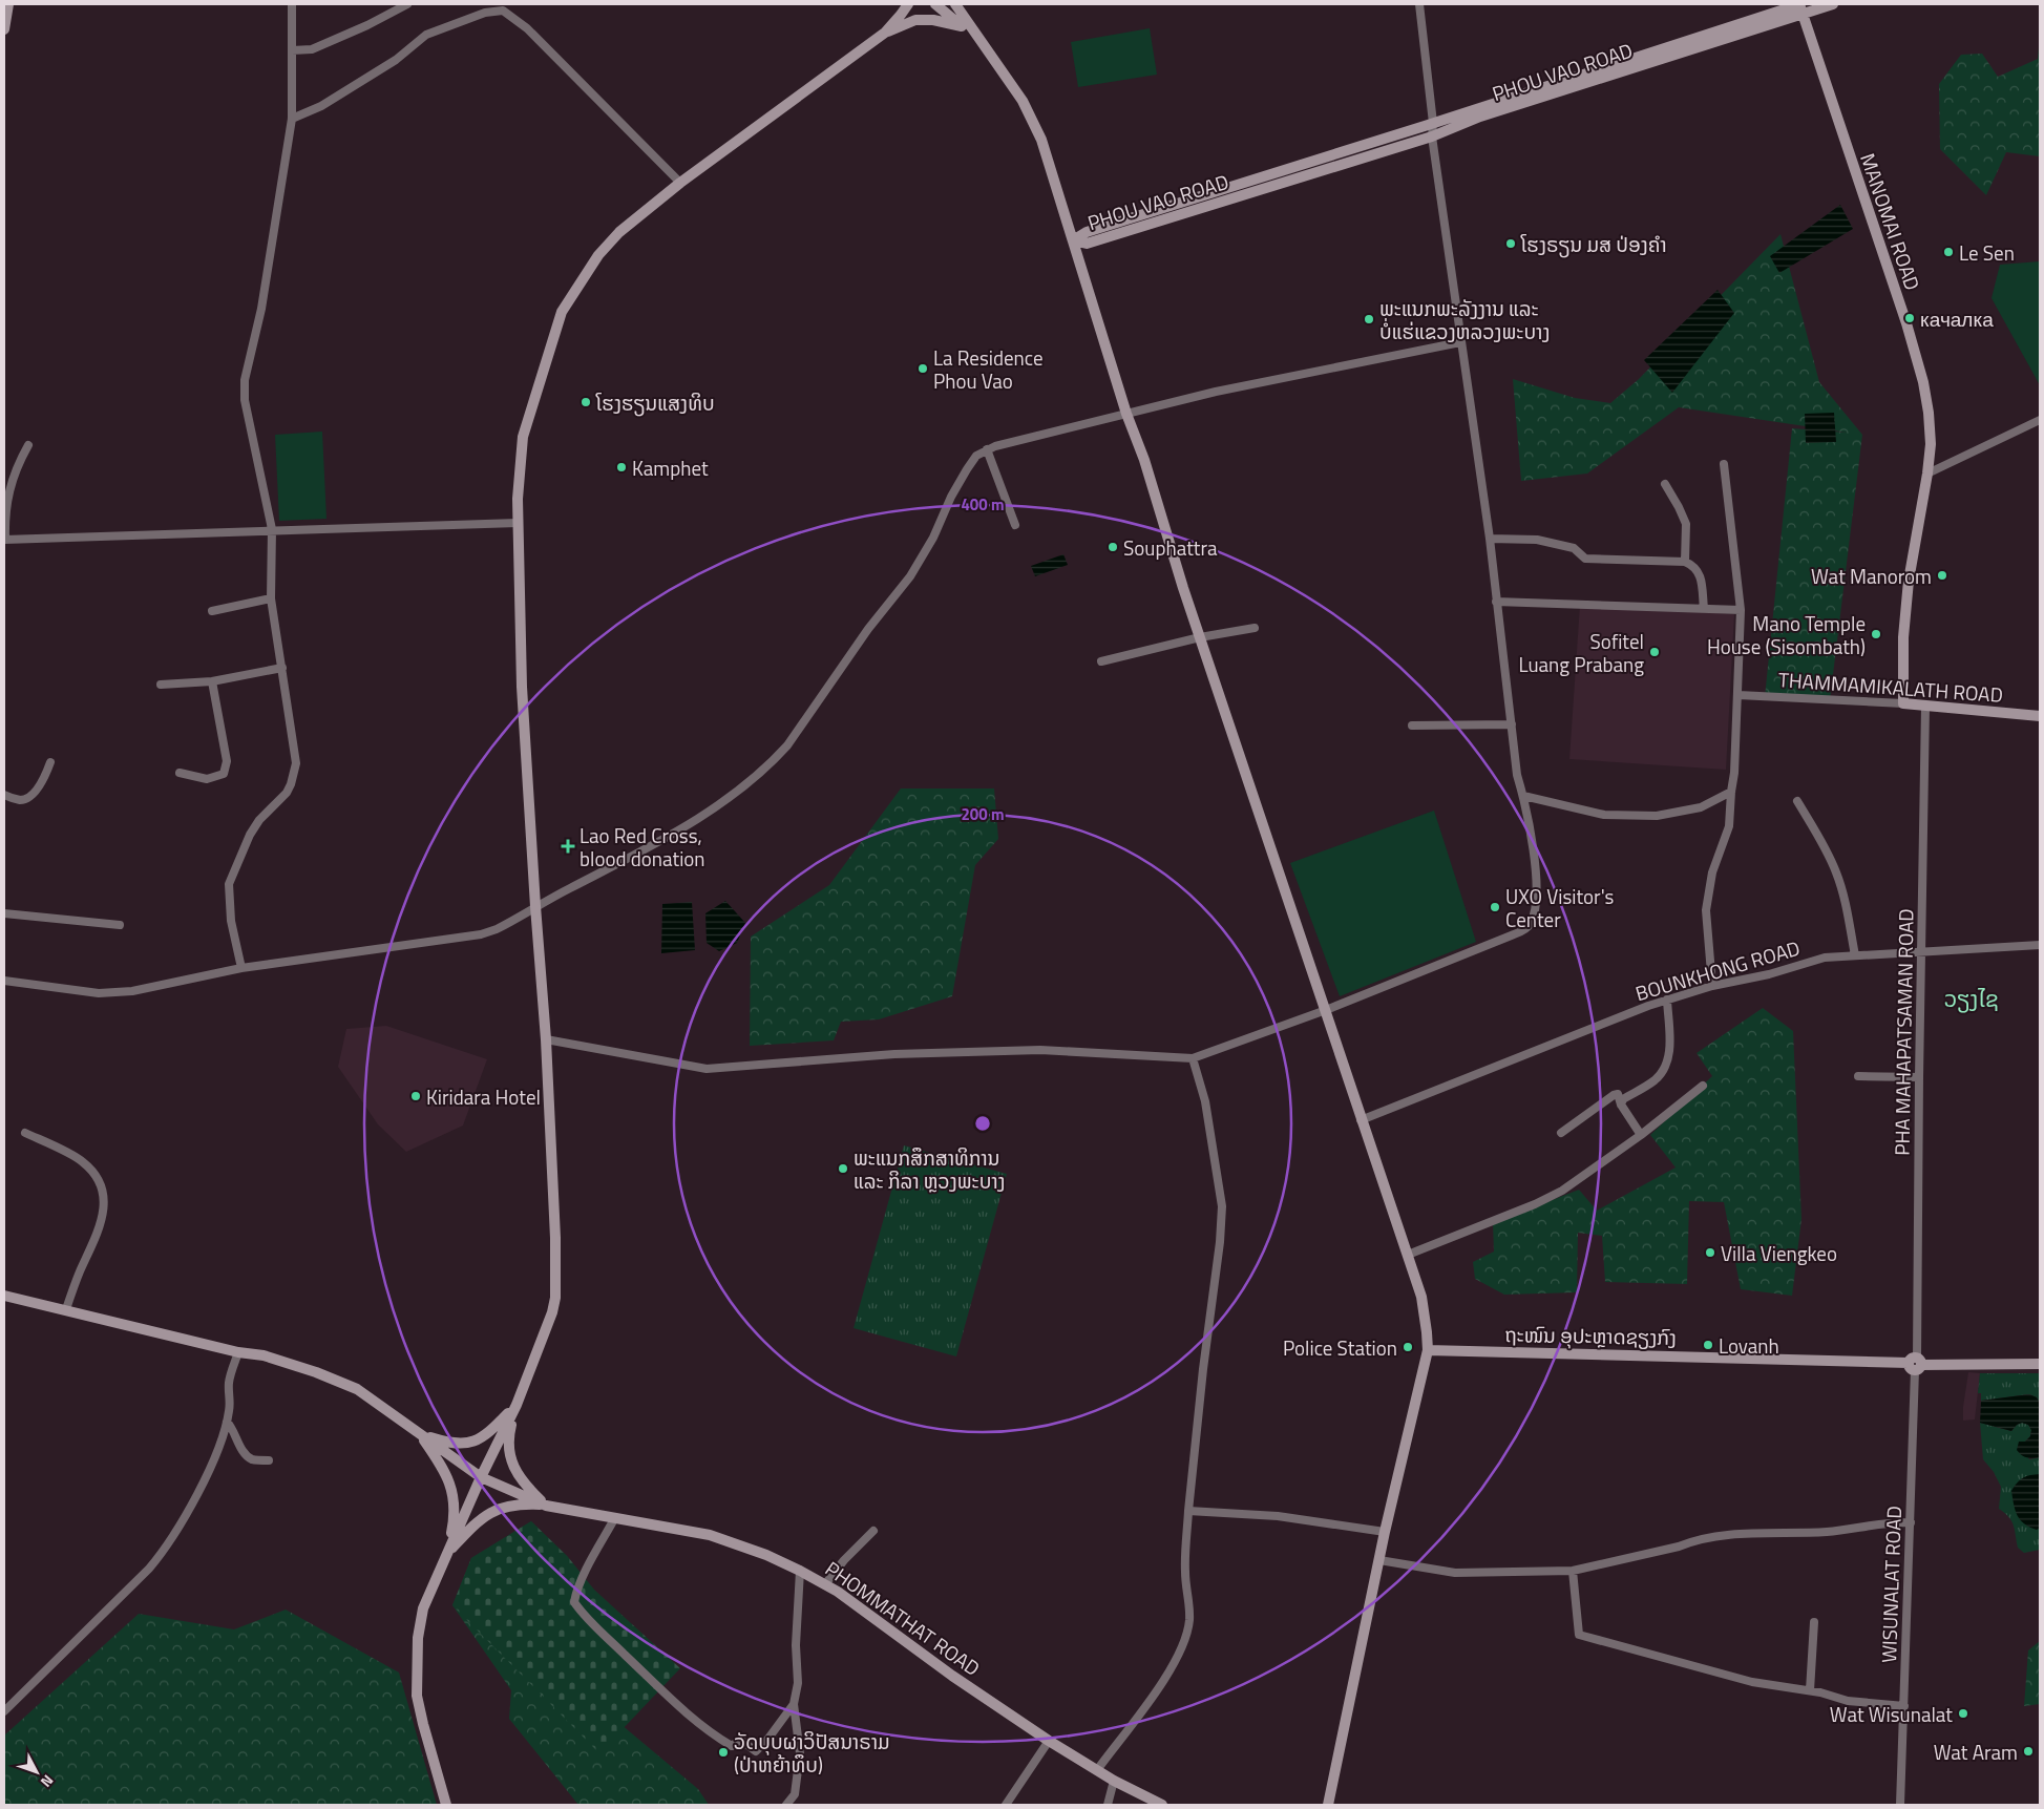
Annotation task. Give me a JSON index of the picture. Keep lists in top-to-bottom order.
{
  "streets": {
    "street": [
      "PHOU VAO ROAD",
      "MANOMAI ROAD",
      "THAMMAMIKALATH ROAD",
      "BOUNKHONG ROAD",
      "PHA MAHAPATSAMAN ROAD",
      "ຖະໜົນ ອຸປະຫຼາດຊຽງກົງ",
      "WISUNALAT ROAD",
      "PHOMMATHAT ROAD"
    ]
  },
  "crossings": [
    ["PHOU VAO ROAD", "MANOMAI ROAD"],
    ["MANOMAI ROAD", "THAMMAMIKALATH ROAD"],
    ["THAMMAMIKALATH ROAD", "PHA MAHAPATSAMAN ROAD"],
    ["BOUNKHONG ROAD", "PHA MAHAPATSAMAN ROAD"],
    ["PHA MAHAPATSAMAN ROAD", "ຖະໜົນ ອຸປະຫຼາດຊຽງກົງ"],
    ["PHA MAHAPATSAMAN ROAD", "WISUNALAT ROAD"],
    ["ຖະໜົນ ອຸປະຫຼາດຊຽງກົງ", "WISUNALAT ROAD"]
  ],
  "districts": ["ວຽງໄຊ"],
  "places": {
    "other": [
      "ໂຮງຣຽນ ມສ ປ່ອງຄຳ",
      "Le Sen",
      "качалка",
      "ພະແນກພະລັງງານ ແລະ ບໍ່ແຮ່ແຂວງຫລວງພະບາງ",
      "La Residence Phou Vao",
      "ໂຮງຮຽນແສງທິບ",
      "Kamphet",
      "Souphattra",
      "Wat Manorom",
      "Mano Temple House (Sisombath)",
      "Sofitel Luang Prabang",
      "UXO Visitor's Center",
      "Kiridara Hotel",
      "ພະແນກສຶກສາທິການ ແລະ ກິລາ ຫຼວງພະບາງ",
      "Villa Viengkeo",
      "Lovanh",
      "Police Station",
      "Wat Wisunalat",
      "Wat Aram",
      "ວັດບຸບຜາວິປັສນາຣາມ (ປ່າຫຍ້າທຶບ)"
    ],
    "health": ["Lao Red Cross, blood donation"]
  },
  "north": "bottom right",
  "rings": ["400 m", "200 m"]
}
